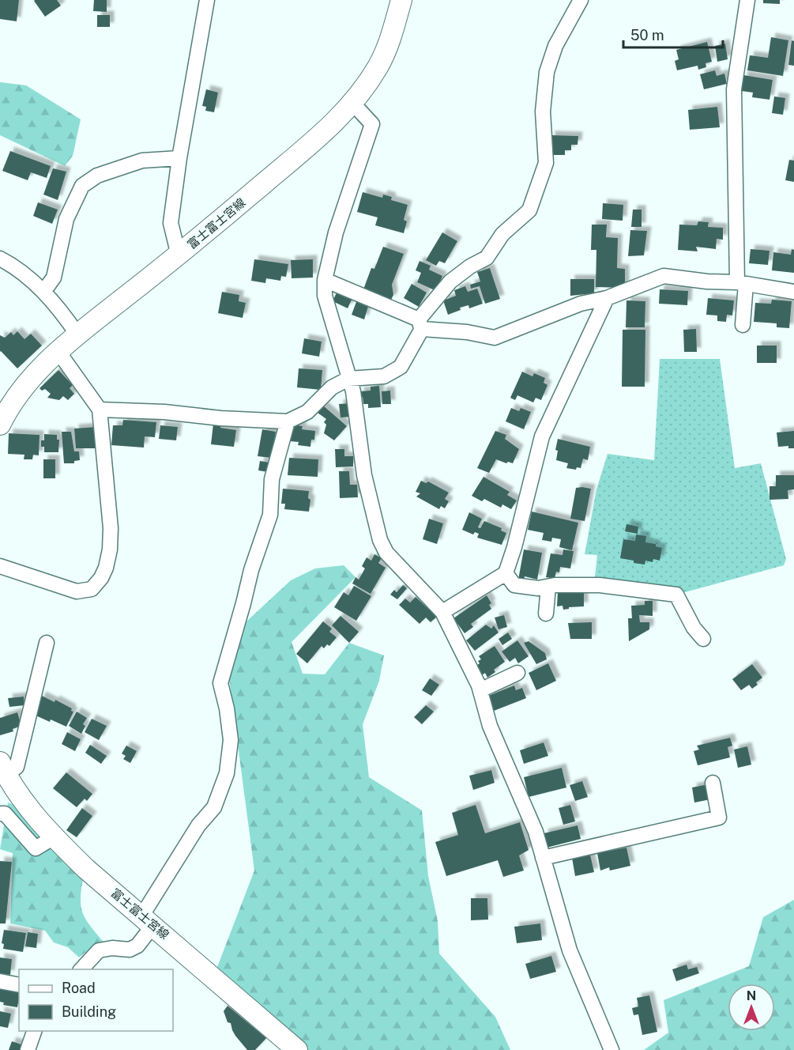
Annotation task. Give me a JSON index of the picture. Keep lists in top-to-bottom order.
{
  "streets": {
    "main road": ["富士富士宮線"]
  },
  "legend": ["Road", "Building"],
  "scale_bar": "50 m",
  "north": "top"
}
